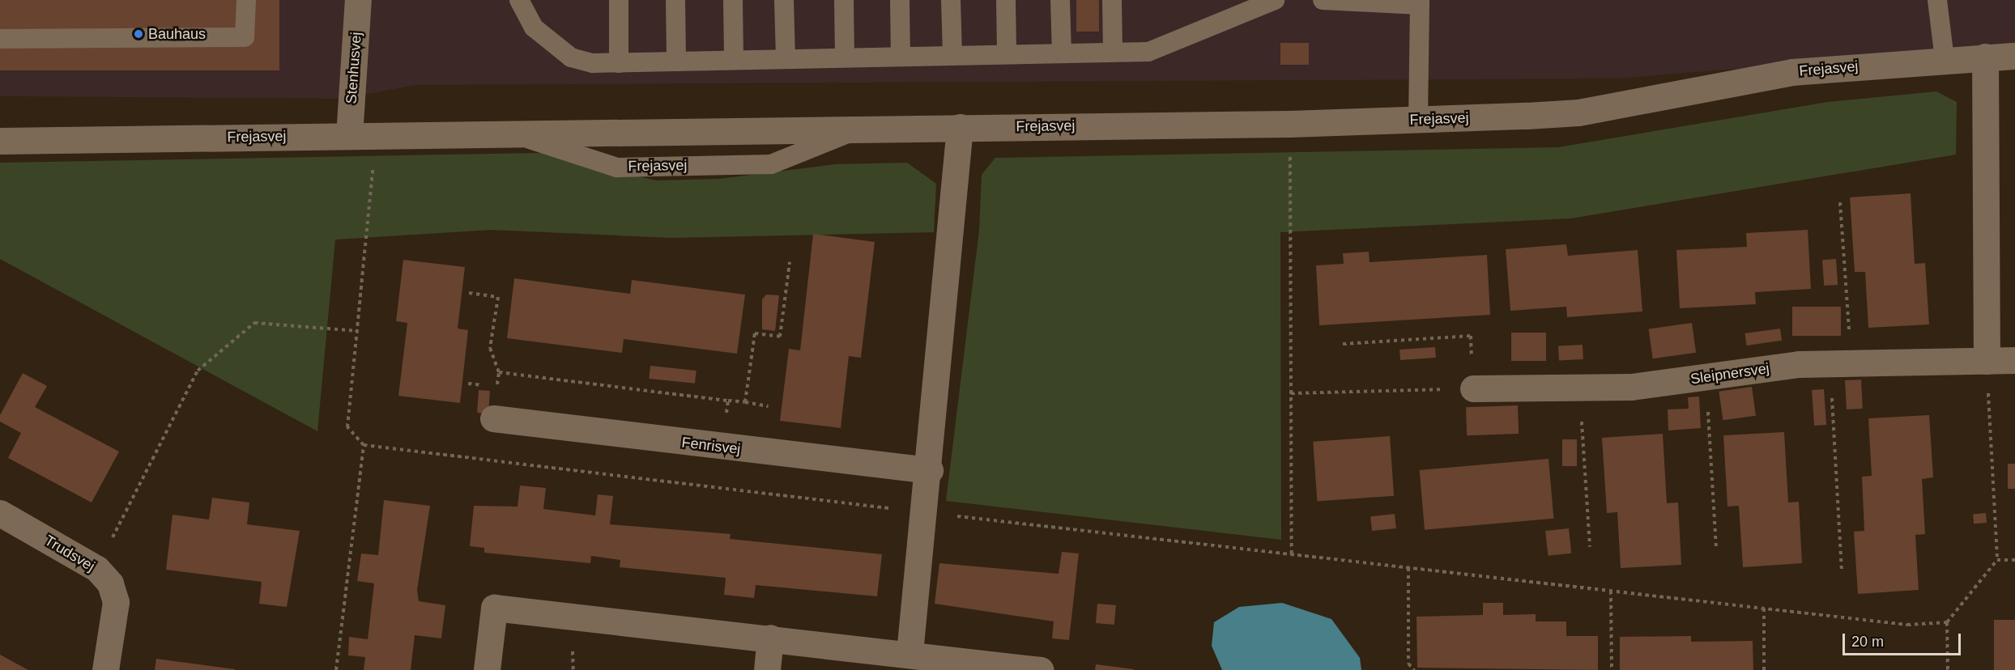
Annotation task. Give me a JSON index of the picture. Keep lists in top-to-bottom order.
{
  "streets": {
    "street": [
      "Stenhusvej",
      "Frejasvej",
      "Sleipnersvej",
      "Fenrisvej",
      "Trudsvej"
    ]
  },
  "crossings": [
    ["Stenhusvej", "Frejasvej"]
  ],
  "places": ["Bauhaus"],
  "scale_bar": "20 m"
}
